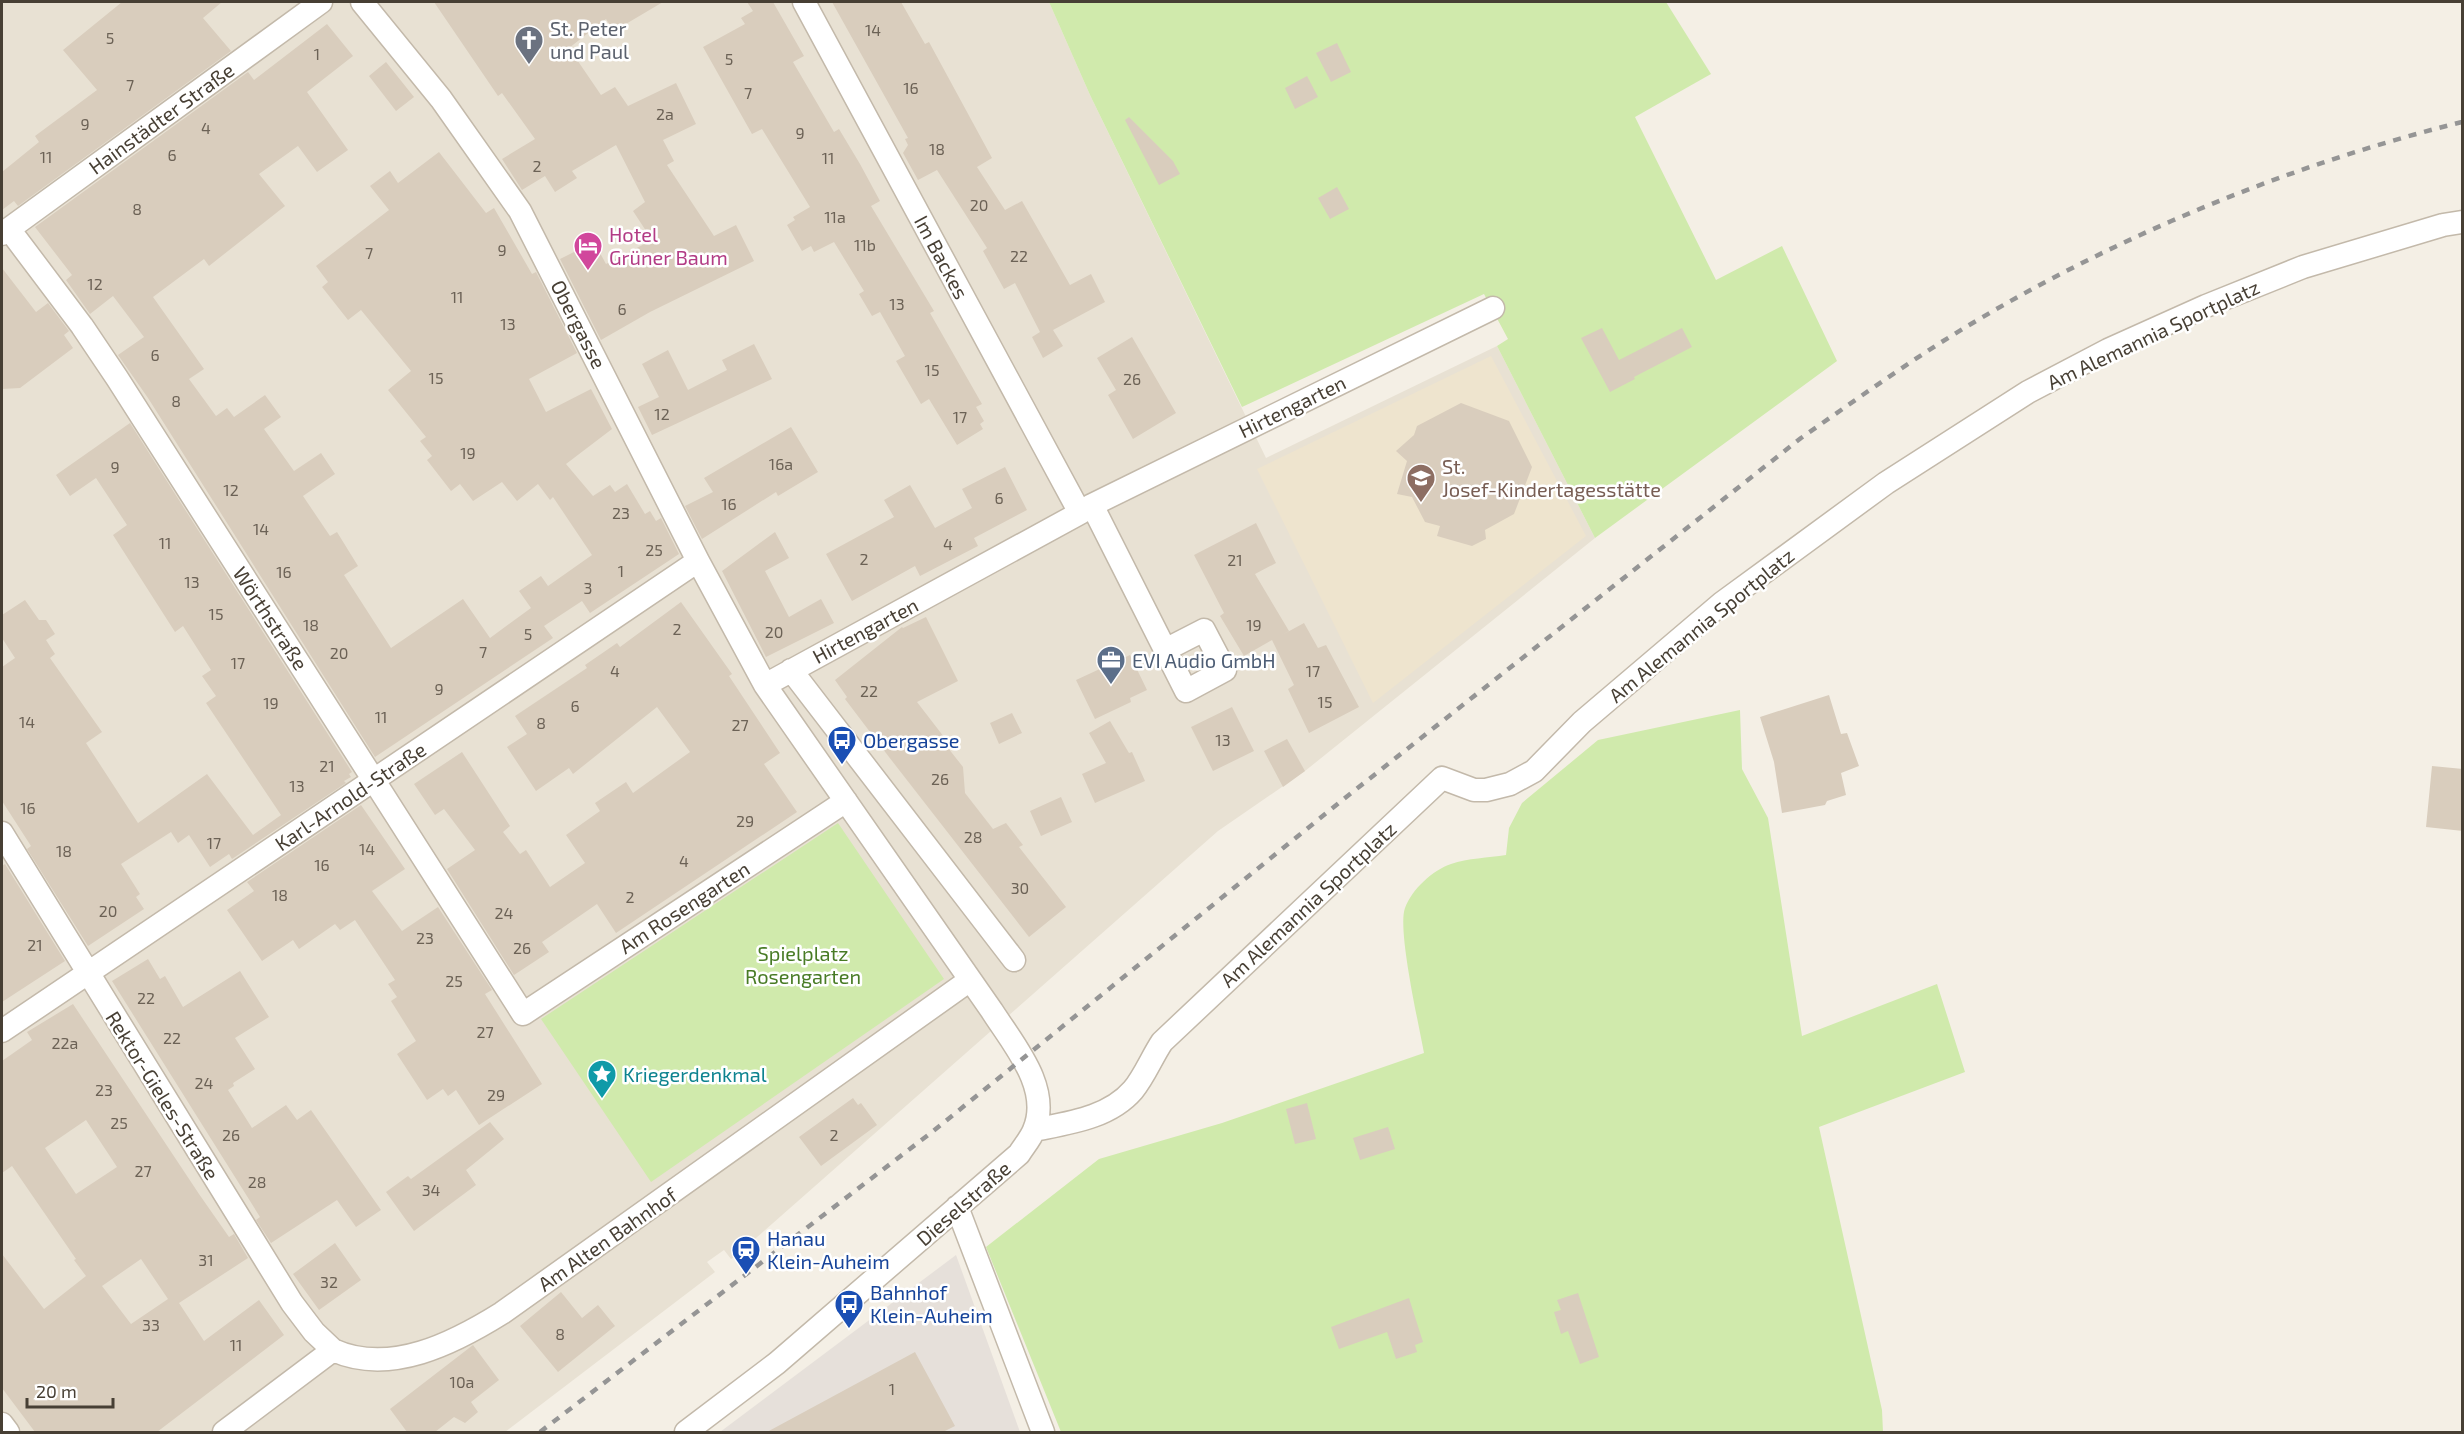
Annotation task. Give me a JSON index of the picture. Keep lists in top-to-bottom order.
{
  "streets": {
    "street": [
      "Hainstädter Straße",
      "Im Backes",
      "Obergasse",
      "Am Alemannia Sportplatz",
      "Hirtengarten",
      "Wörthstraße",
      "Karl-Arnold-Straße",
      "Am Rosengarten",
      "Rektor-Gieles-Straße",
      "Dieselstraße",
      "Am Alten Bahnhof"
    ]
  },
  "crossings": [
    ["Hainstädter Straße", "Wörthstraße"],
    ["Im Backes", "Hirtengarten"],
    ["Obergasse", "Hirtengarten"],
    ["Obergasse", "Karl-Arnold-Straße"],
    ["Obergasse", "Am Rosengarten"],
    ["Obergasse", "Dieselstraße"],
    ["Obergasse", "Am Alten Bahnhof"],
    ["Am Alemannia Sportplatz", "Dieselstraße"],
    ["Wörthstraße", "Karl-Arnold-Straße"],
    ["Wörthstraße", "Am Rosengarten"],
    ["Karl-Arnold-Straße", "Rektor-Gieles-Straße"],
    ["Rektor-Gieles-Straße", "Am Alten Bahnhof"]
  ],
  "parks": ["Spielplatz Rosengarten"],
  "places": {
    "church": ["St. Peter und Paul"],
    "hotel": ["Hotel Grüner Baum"],
    "school or university": ["St. Josef-Kindertagesstätte"],
    "office": ["EVI Audio GmbH"],
    "bus stop": ["Obergasse", "Bahnhof Klein-Auheim"],
    "place": ["Kriegerdenkmal"],
    "station": ["Hanau Klein-Auheim"]
  },
  "house_numbers": [
    "14",
    "5",
    "1",
    "5",
    "7",
    "16",
    "7",
    "2a",
    "9",
    "4",
    "9",
    "18",
    "6",
    "11",
    "11",
    "2",
    "20",
    "8",
    "11a",
    "11b",
    "9",
    "7",
    "22",
    "12",
    "11",
    "13",
    "6",
    "13",
    "6",
    "15",
    "15",
    "26",
    "8",
    "12",
    "17",
    "19",
    "16a",
    "9",
    "12",
    "6",
    "16",
    "23",
    "14",
    "11",
    "4",
    "25",
    "2",
    "21",
    "1",
    "16",
    "13",
    "3",
    "15",
    "18",
    "19",
    "2",
    "20",
    "5",
    "7",
    "20",
    "17",
    "4",
    "17",
    "9",
    "22",
    "15",
    "19",
    "6",
    "11",
    "14",
    "8",
    "27",
    "13",
    "21",
    "26",
    "13",
    "16",
    "29",
    "28",
    "17",
    "14",
    "18",
    "4",
    "16",
    "30",
    "18",
    "2",
    "20",
    "24",
    "23",
    "21",
    "26",
    "25",
    "22",
    "27",
    "22",
    "22a",
    "24",
    "23",
    "29",
    "25",
    "26",
    "2",
    "27",
    "28",
    "34",
    "31",
    "32",
    "33",
    "8",
    "11",
    "10a",
    "1"
  ],
  "scale_bar": "20 m"
}
